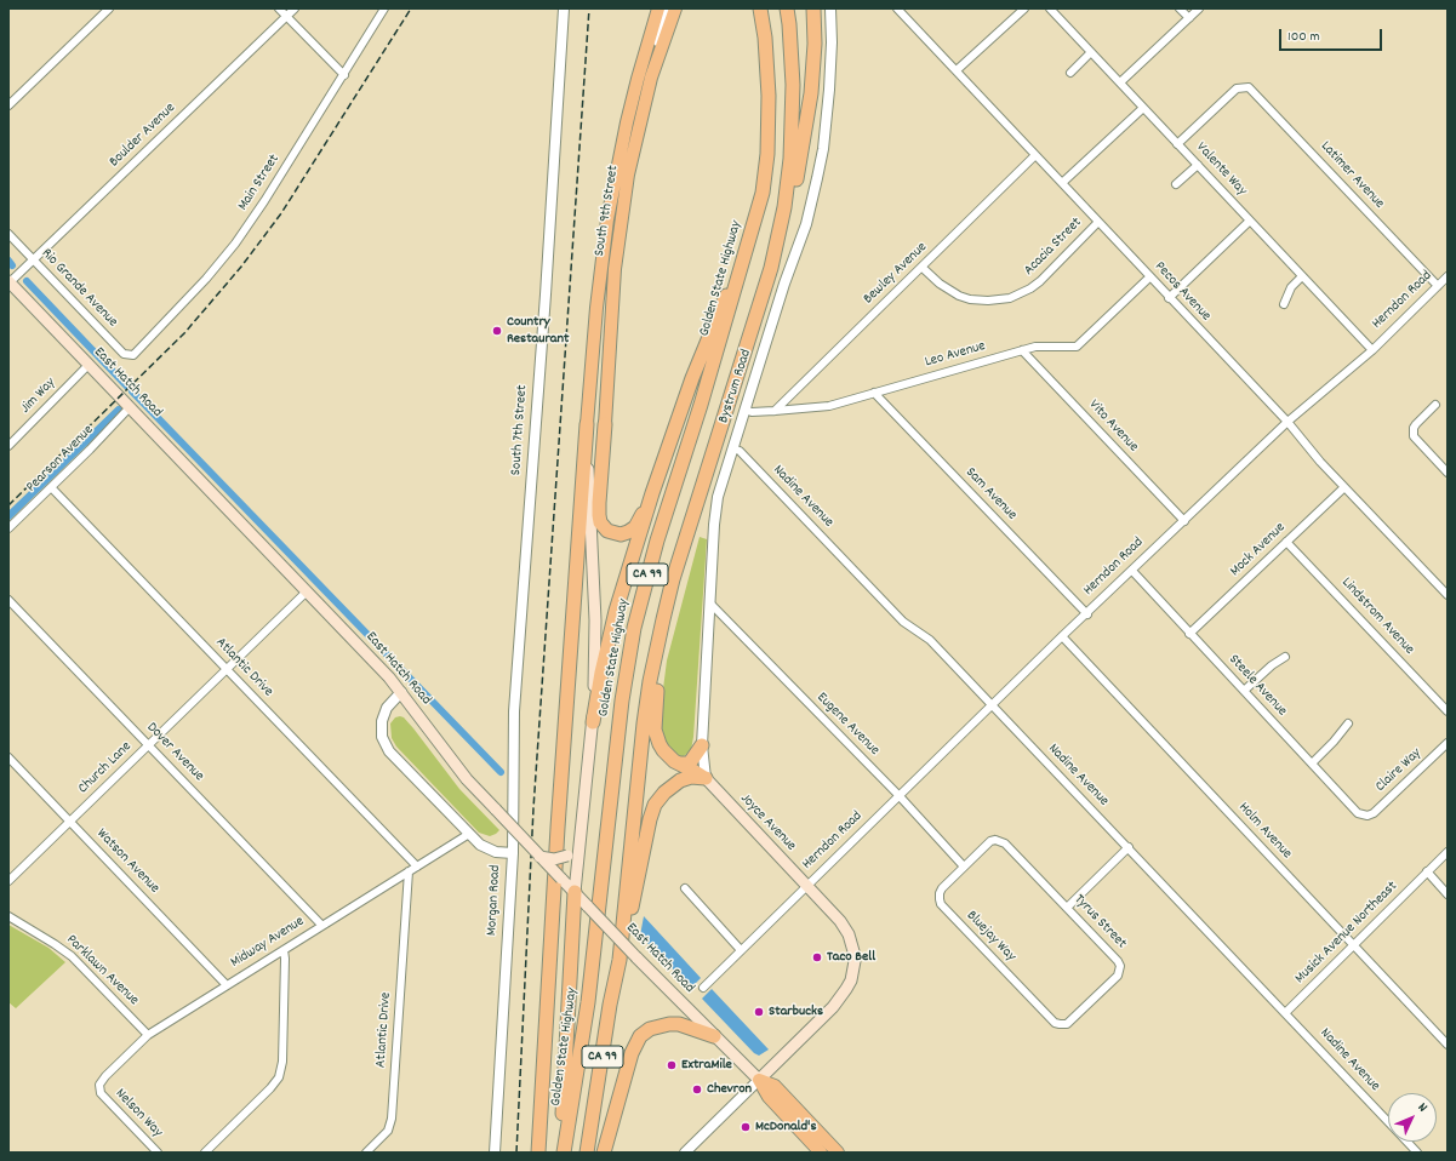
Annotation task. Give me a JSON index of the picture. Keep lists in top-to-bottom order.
{
  "streets": {
    "highway": ["Golden State Highway", "CA 99"],
    "main road": [
      "South 9th Street",
      "Herndon Road",
      "East Hatch Road",
      "Joyce Avenue"
    ],
    "street": [
      "Boulder Avenue",
      "Valente Way",
      "Latimer Avenue",
      "Main Street",
      "Acacia Street",
      "Bewley Avenue",
      "Rio Grande Avenue",
      "Pecos Avenue",
      "Leo Avenue",
      "Bystrum Road",
      "Jim Way",
      "Vito Avenue",
      "South 7th Street",
      "Pearson Avenue",
      "Sam Avenue",
      "Nadine Avenue",
      "Mock Avenue",
      "Lindstrom Avenue",
      "Atlantic Drive",
      "Steele Avenue",
      "Eugene Avenue",
      "Dover Avenue",
      "Church Lane",
      "Claire Way",
      "Holm Avenue",
      "Watson Avenue",
      "Morgan Road",
      "Tyrus Street",
      "Musick Avenue Northeast",
      "Bluejay Way",
      "Midway Avenue",
      "Parklawn Avenue",
      "Nelson Way"
    ]
  },
  "crossings": [
    ["Boulder Avenue", "Rio Grande Avenue"],
    ["Boulder Avenue", "East Hatch Road"],
    ["Valente Way", "Latimer Avenue"],
    ["Valente Way", "Herndon Road"],
    ["Latimer Avenue", "Herndon Road"],
    ["Main Street", "Rio Grande Avenue"],
    ["Acacia Street", "Bewley Avenue"],
    ["Acacia Street", "Pecos Avenue"],
    ["Bewley Avenue", "Pecos Avenue"],
    ["Bewley Avenue", "Leo Avenue"],
    ["Pecos Avenue", "Herndon Road"],
    ["Pecos Avenue", "Leo Avenue"],
    ["Pecos Avenue", "Mock Avenue"],
    ["Herndon Road", "East Hatch Road"],
    ["Herndon Road", "Vito Avenue"],
    ["Herndon Road", "Sam Avenue"],
    ["Herndon Road", "Nadine Avenue"],
    ["Herndon Road", "Steele Avenue"],
    ["Herndon Road", "Eugene Avenue"],
    ["Herndon Road", "Joyce Avenue"],
    ["Herndon Road", "Holm Avenue"],
    ["Leo Avenue", "Bystrum Road"],
    ["Leo Avenue", "Vito Avenue"],
    ["Leo Avenue", "Sam Avenue"],
    ["East Hatch Road", "Jim Way"],
    ["East Hatch Road", "Pearson Avenue"],
    ["East Hatch Road", "Church Lane"],
    ["East Hatch Road", "Morgan Road"],
    ["Bystrum Road", "Nadine Avenue"],
    ["Bystrum Road", "Eugene Avenue"],
    ["Bystrum Road", "Joyce Avenue"],
    ["South 7th Street", "Morgan Road"],
    ["Pearson Avenue", "Atlantic Drive"],
    ["Nadine Avenue", "Musick Avenue Northeast"],
    ["Mock Avenue", "Lindstrom Avenue"],
    ["Mock Avenue", "Steele Avenue"],
    ["Atlantic Drive", "Church Lane"],
    ["Atlantic Drive", "Midway Avenue"],
    ["Steele Avenue", "Claire Way"],
    ["Eugene Avenue", "Tyrus Street"],
    ["Eugene Avenue", "Bluejay Way"],
    ["Dover Avenue", "Church Lane"],
    ["Dover Avenue", "Midway Avenue"],
    ["Church Lane", "Watson Avenue"],
    ["Holm Avenue", "Musick Avenue Northeast"],
    ["Watson Avenue", "Midway Avenue"],
    ["Morgan Road", "Midway Avenue"],
    ["Tyrus Street", "Bluejay Way"],
    ["Midway Avenue", "Parklawn Avenue"],
    ["Midway Avenue", "Nelson Way"]
  ],
  "places": [
    "Country Restaurant",
    "Taco Bell",
    "Starbucks",
    "ExtraMile",
    "Chevron",
    "McDonald's"
  ],
  "scale_bar": "100 m",
  "north": "top right"
}
